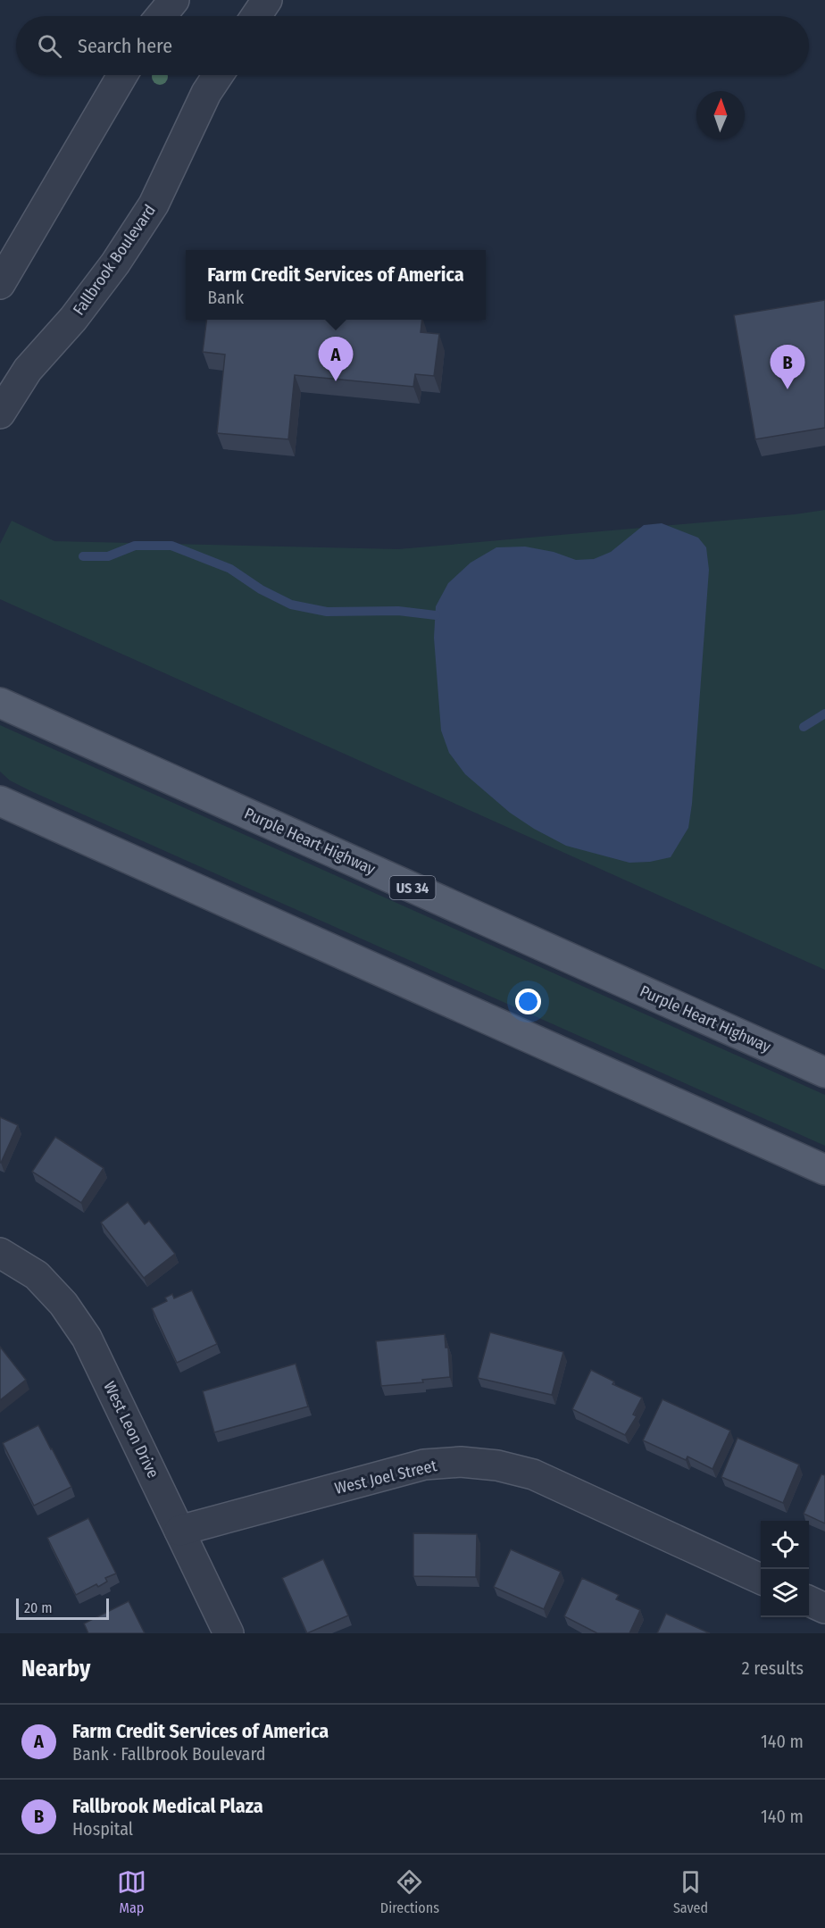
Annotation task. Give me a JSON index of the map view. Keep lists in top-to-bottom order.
{
  "streets": {
    "main road": ["Purple Heart Highway", "US 34"],
    "street": ["Fallbrook Boulevard", "West Leon Drive", "West Joel Street"]
  },
  "crossings": [
    ["West Leon Drive", "West Joel Street"]
  ],
  "scale_bar": "20 m",
  "north": "top",
  "page": {
    "search": "Search here",
    "popup": ["Farm Credit Services of America", "Bank"],
    "pins": ["A", "B"],
    "scale": "20 m",
    "heading": ["Nearby", "2 results"],
    "list": [
      {
        "mark": "A",
        "name": "Farm Credit Services of America",
        "note": "Bank · Fallbrook Boulevard",
        "value": "140 m"
      },
      {
        "mark": "B",
        "name": "Fallbrook Medical Plaza",
        "note": "Hospital",
        "value": "140 m"
      }
    ],
    "nav": ["Map", "Directions", "Saved"]
  }
}
